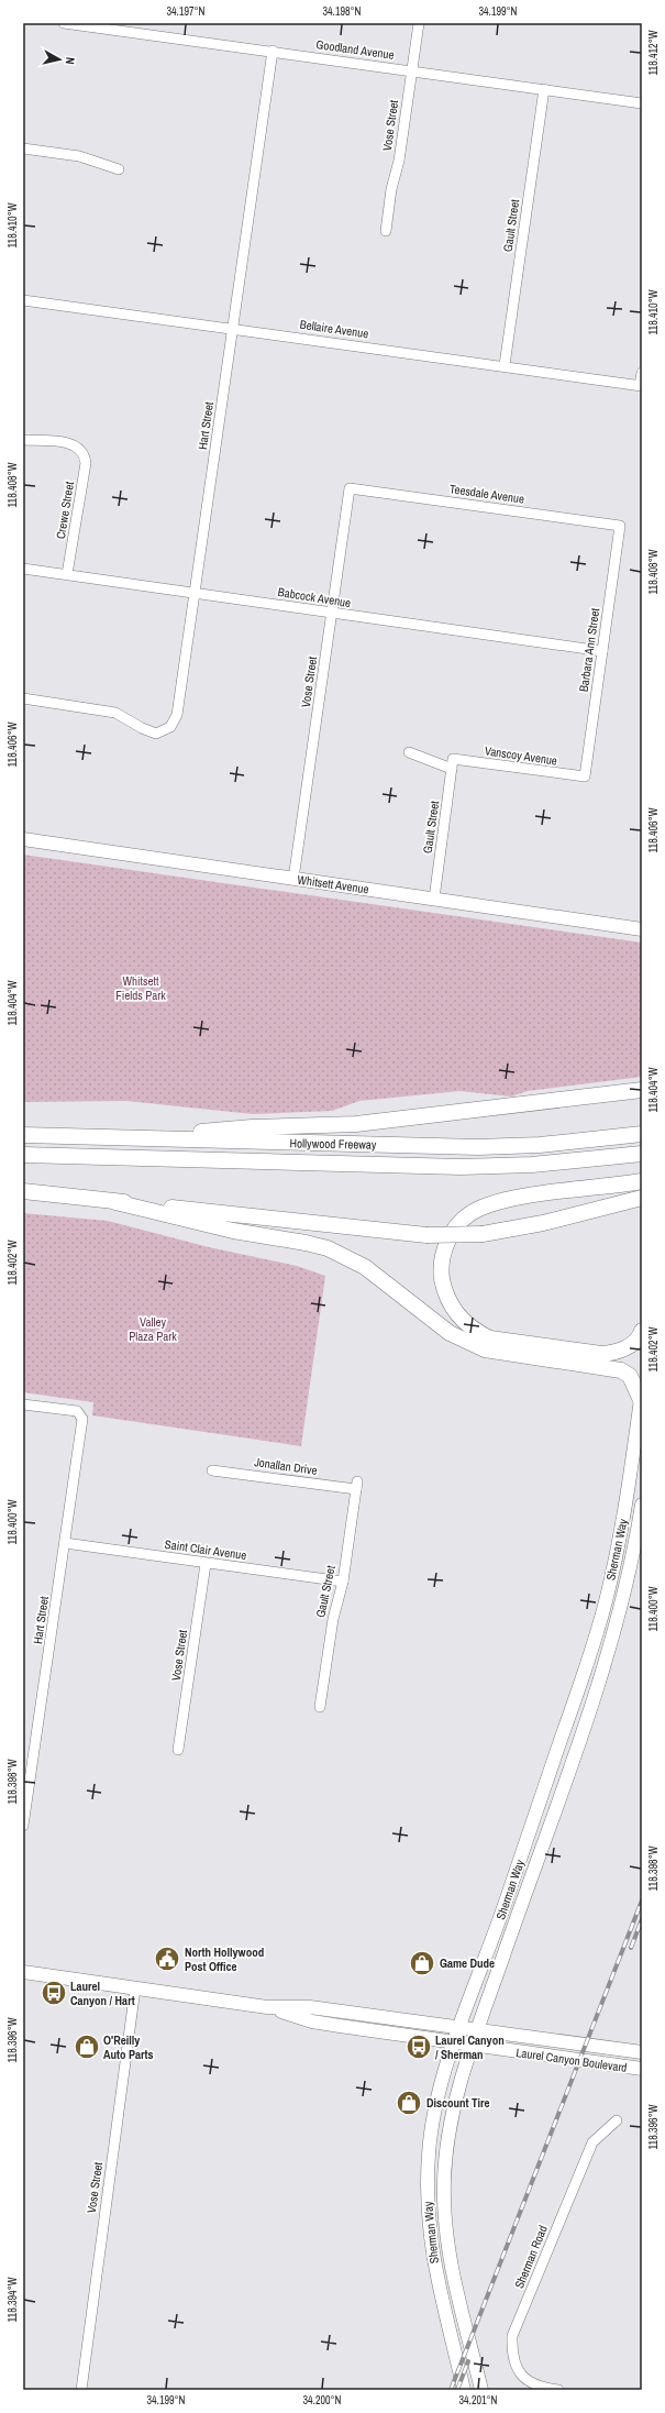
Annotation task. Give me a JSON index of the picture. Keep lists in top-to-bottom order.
{
  "streets": {
    "highway": ["Hollywood Freeway"],
    "main road": ["Whitsett Avenue", "Sherman Way", "Laurel Canyon Boulevard"],
    "street": [
      "Goodland Avenue",
      "Vose Street",
      "Gault Street",
      "Bellaire Avenue",
      "Hart Street",
      "Teesdale Avenue",
      "Crewe Street",
      "Babcock Avenue",
      "Barbara Ann Street",
      "Vanscoy Avenue",
      "Jonallan Drive",
      "Saint Clair Avenue",
      "Sherman Road"
    ]
  },
  "crossings": [
    ["Goodland Avenue", "Vose Street"],
    ["Goodland Avenue", "Gault Street"],
    ["Goodland Avenue", "Hart Street"],
    ["Vose Street", "Teesdale Avenue"],
    ["Vose Street", "Babcock Avenue"],
    ["Vose Street", "Whitsett Avenue"],
    ["Vose Street", "Saint Clair Avenue"],
    ["Vose Street", "Laurel Canyon Boulevard"],
    ["Gault Street", "Bellaire Avenue"],
    ["Gault Street", "Vanscoy Avenue"],
    ["Gault Street", "Whitsett Avenue"],
    ["Gault Street", "Jonallan Drive"],
    ["Gault Street", "Saint Clair Avenue"],
    ["Bellaire Avenue", "Hart Street"],
    ["Hart Street", "Babcock Avenue"],
    ["Hart Street", "Saint Clair Avenue"],
    ["Teesdale Avenue", "Barbara Ann Street"],
    ["Crewe Street", "Babcock Avenue"],
    ["Babcock Avenue", "Barbara Ann Street"],
    ["Barbara Ann Street", "Vanscoy Avenue"],
    ["Sherman Way", "Laurel Canyon Boulevard"]
  ],
  "parks": ["Whitsett Fields Park", "Valley Plaza Park"],
  "places": {
    "public building": ["North Hollywood Post Office"],
    "shop": ["Game Dude", "O'Reilly Auto Parts", "Discount Tire"],
    "bus stop": ["Laurel Canyon / Hart", "Laurel Canyon / Sherman"]
  },
  "north": "right",
  "coordinates": [
    "34.197°N",
    "34.198°N",
    "34.199°N",
    "118.412°W",
    "118.410°W",
    "118.408°W",
    "118.406°W",
    "118.404°W",
    "118.402°W",
    "118.400°W",
    "118.398°W",
    "118.396°W",
    "118.394°W",
    "34.200°N",
    "34.201°N"
  ]
}
